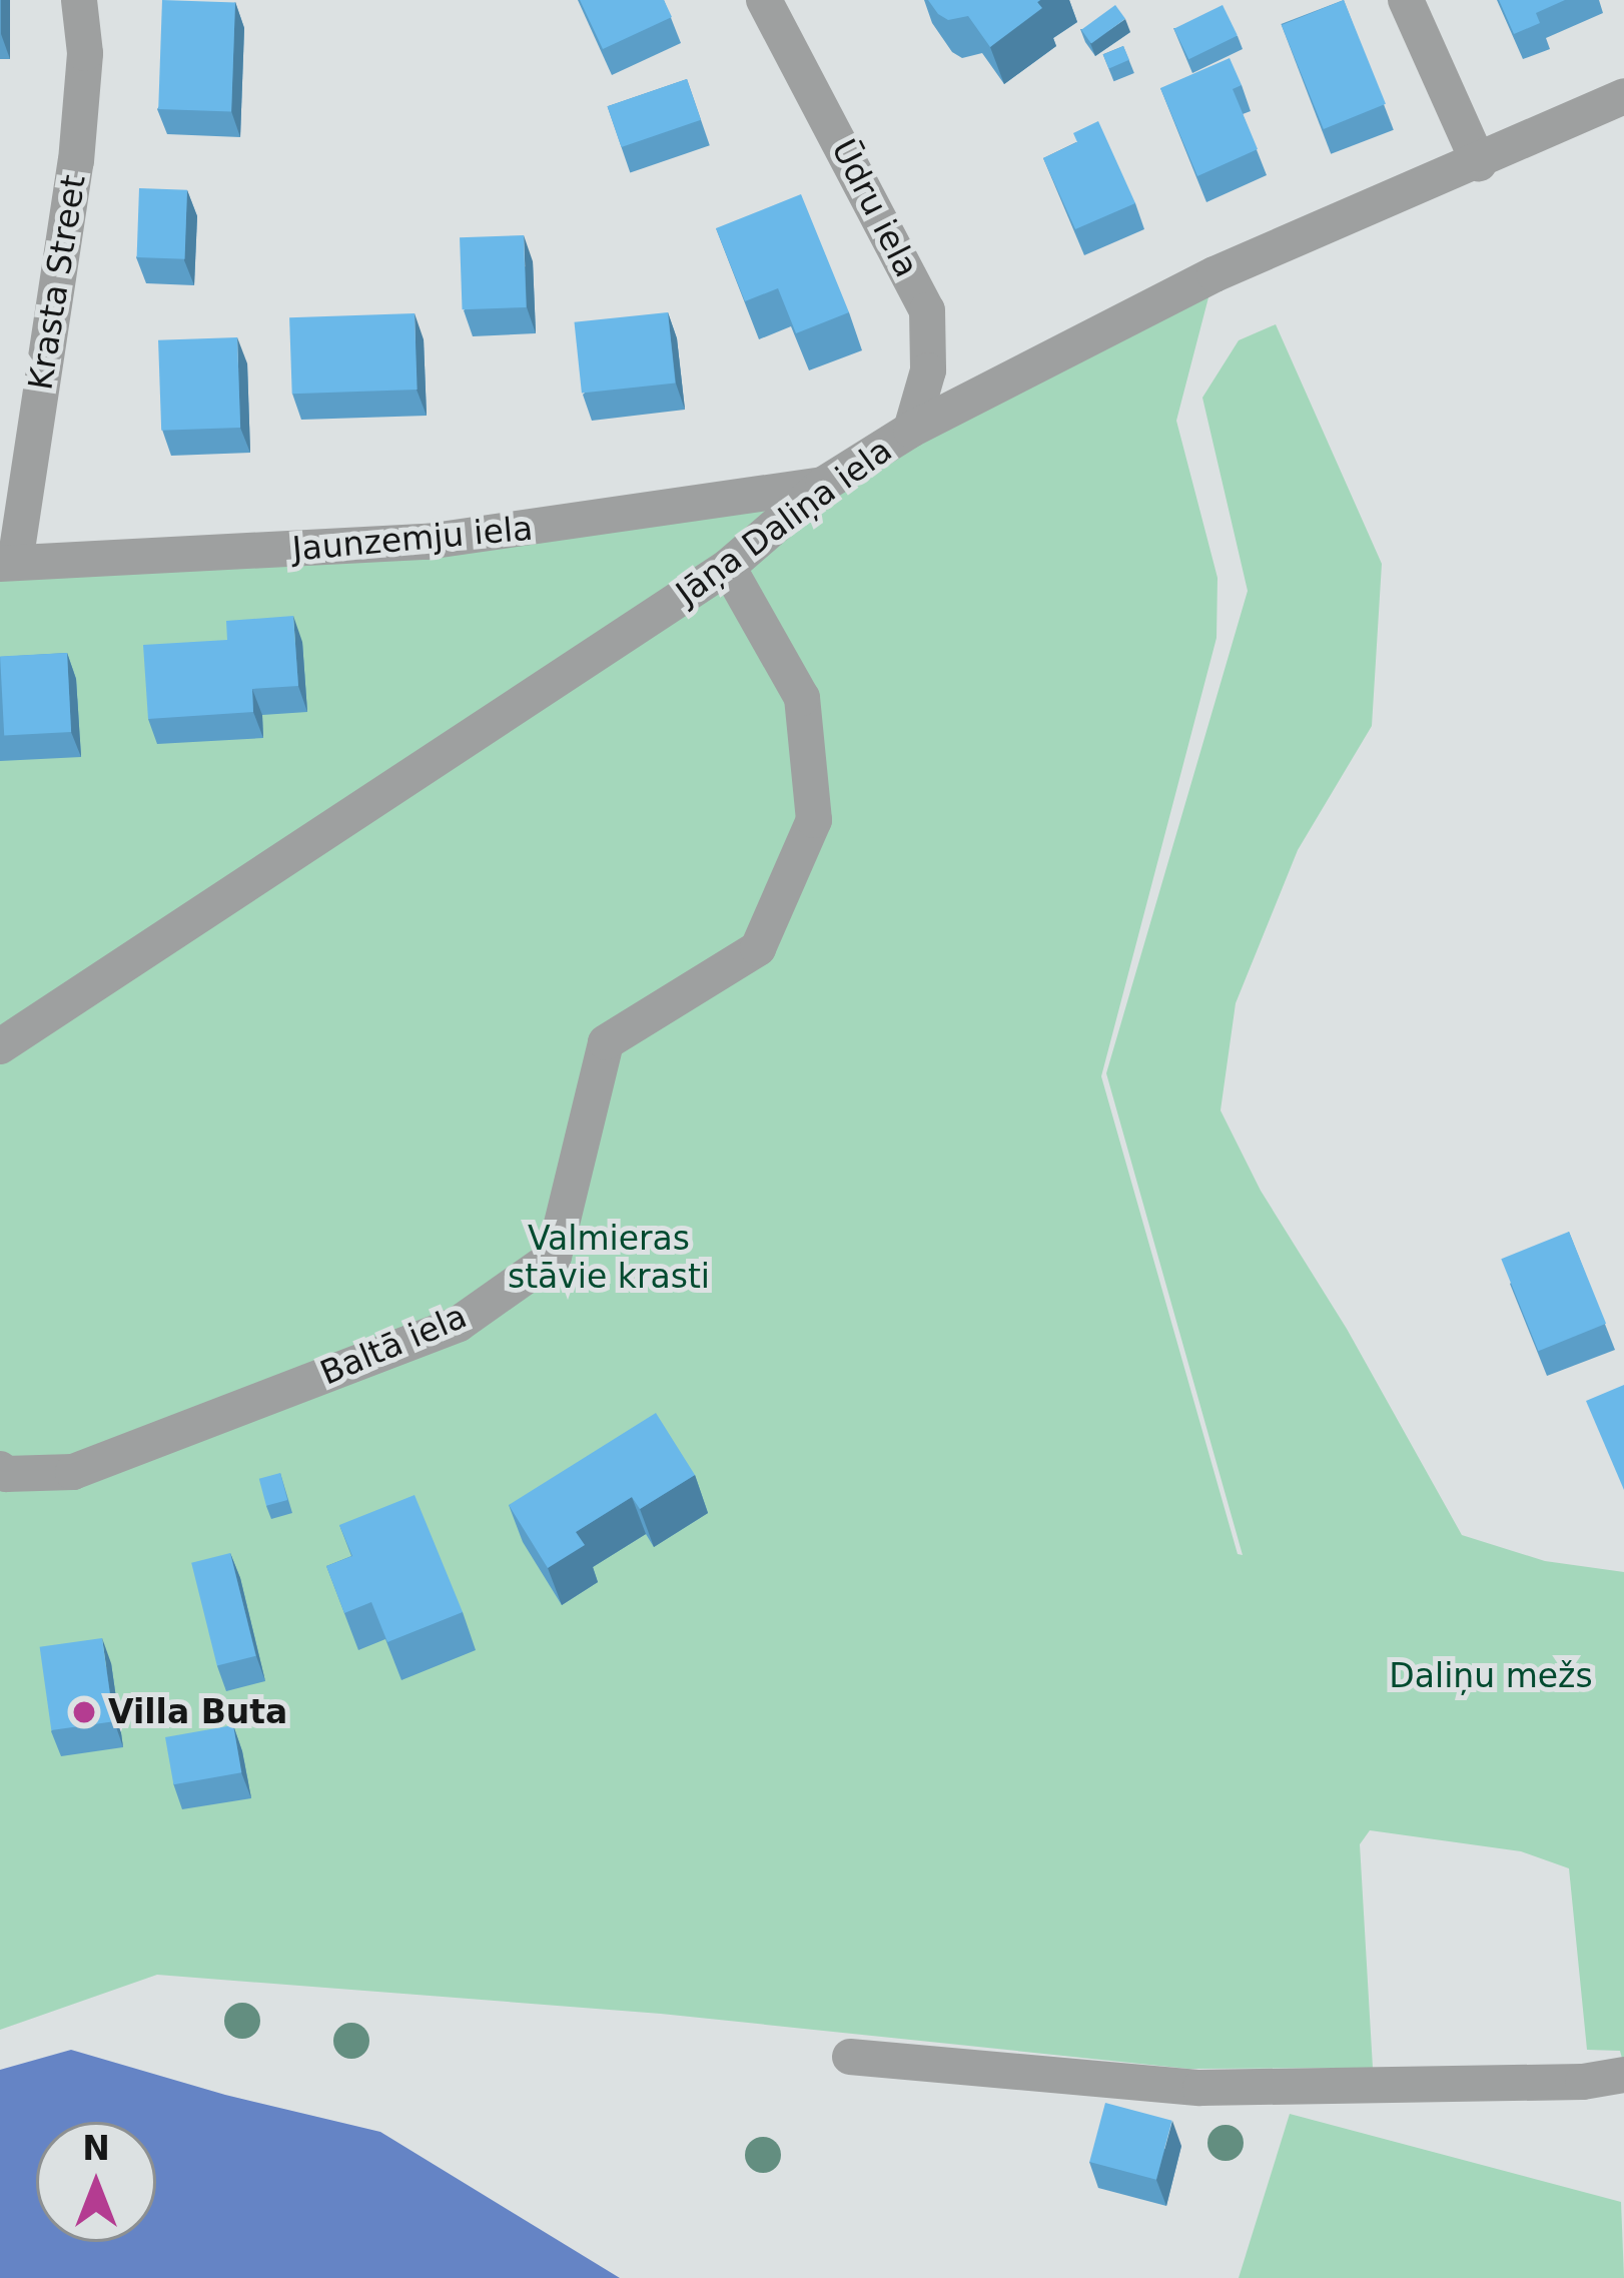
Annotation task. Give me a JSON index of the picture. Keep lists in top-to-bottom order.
{
  "streets": {
    "street": [
      "Ūdru iela",
      "Krasta Street",
      "Jāņa Daliņa iela",
      "Jaunzemju iela",
      "Baltā iela"
    ]
  },
  "crossings": [
    ["Ūdru iela", "Jāņa Daliņa iela"],
    ["Krasta Street", "Jaunzemju iela"],
    ["Jāņa Daliņa iela", "Jaunzemju iela"],
    ["Jāņa Daliņa iela", "Baltā iela"]
  ],
  "parks": ["Valmieras stāvie krasti", "Daliņu mežs"],
  "places": ["Villa Buta"],
  "north": "top"
}
